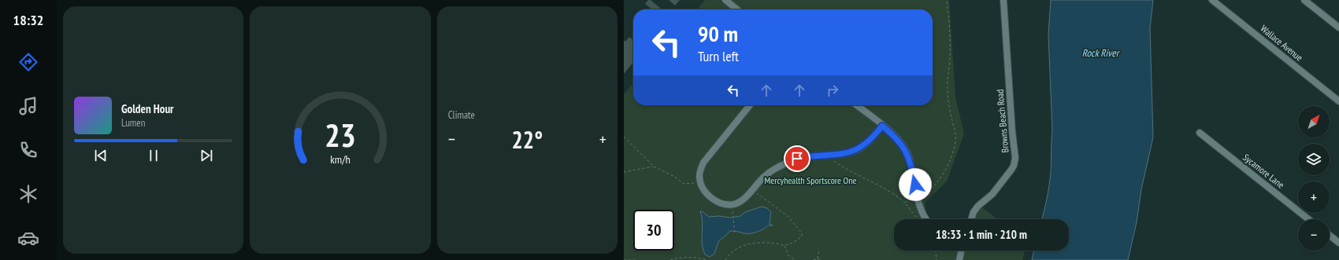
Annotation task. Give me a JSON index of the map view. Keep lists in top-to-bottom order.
{
  "streets": {
    "street": ["Wallace Avenue", "Browns Beach Road", "Sycamore Lane"]
  },
  "water": ["Rock River"],
  "parks": ["Mercyhealth Sportscore One"],
  "north": "top right",
  "page": {
    "tabs": "18:32",
    "tile": "Climate",
    "turn": ["90 m", "Turn left"],
    "song": ["Golden Hour", "Lumen"],
    "map_buttons": ["+", "−"],
    "heat": ["−", "22°", "+"],
    "limit": "30",
    "trip": "18:33 · 1 min · 210 m",
    "gauge": ["23", "km/h"]
  }
}
